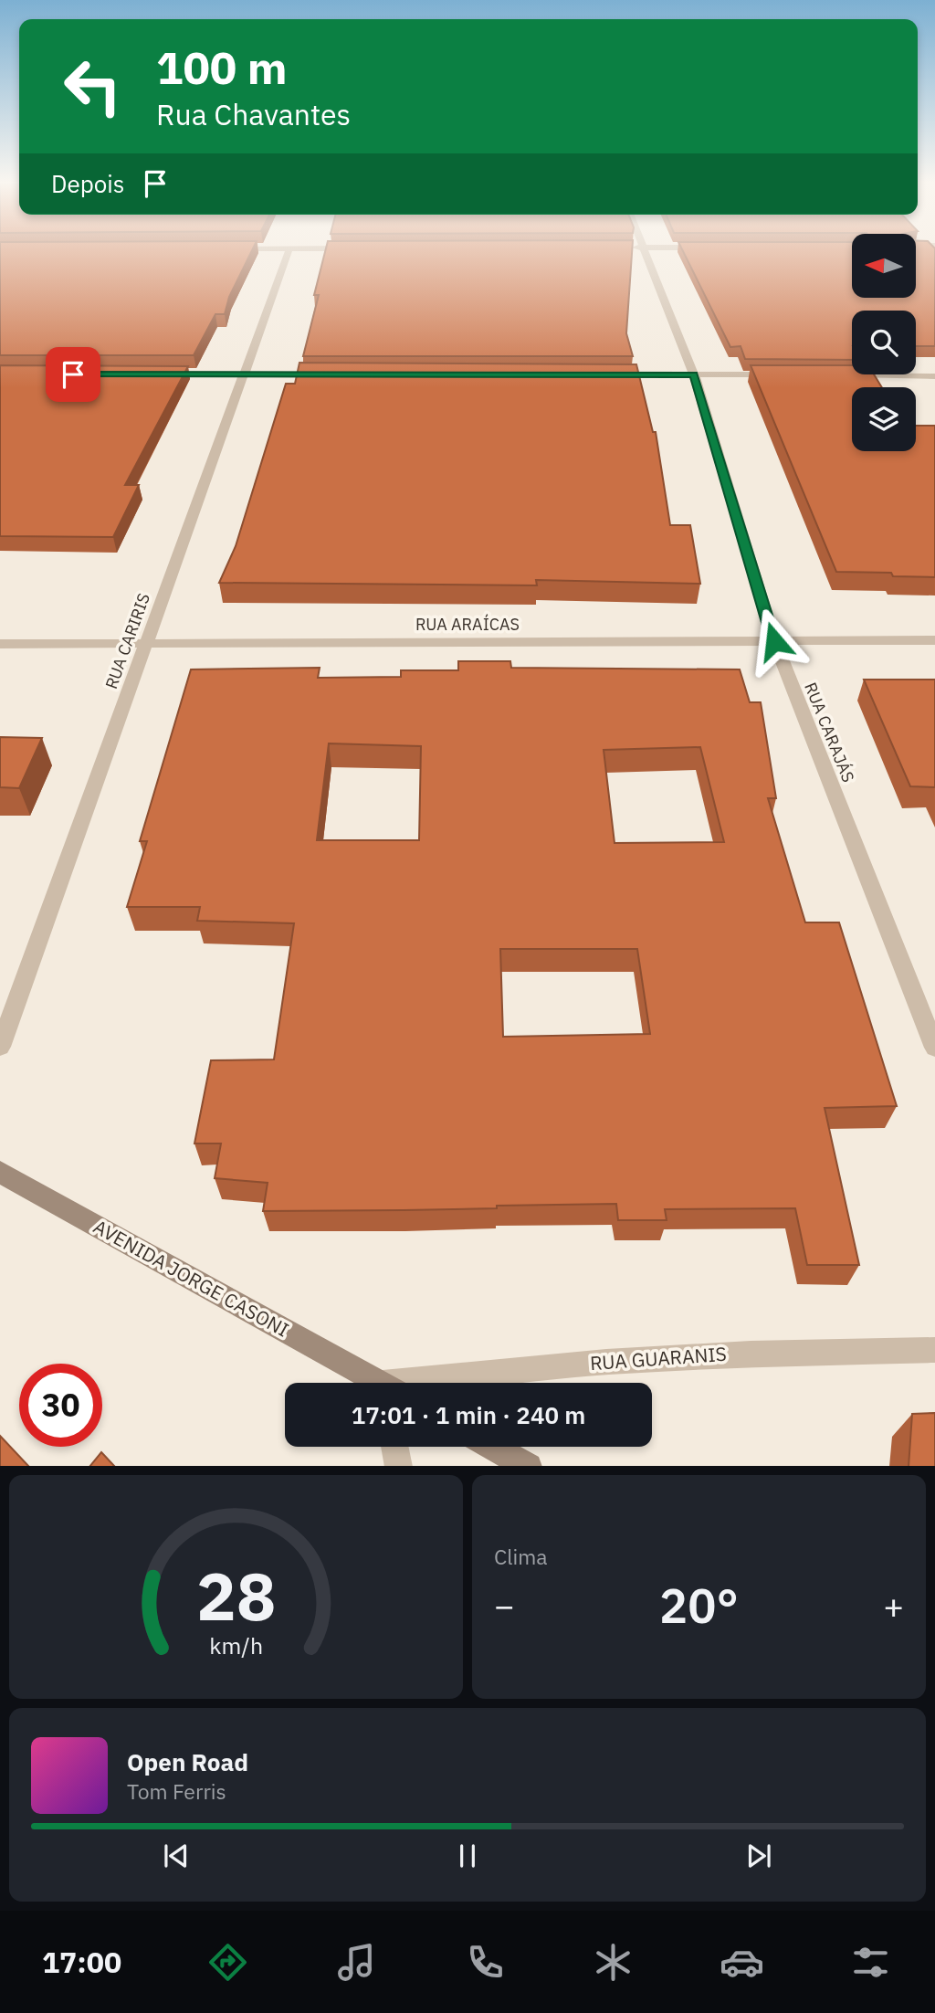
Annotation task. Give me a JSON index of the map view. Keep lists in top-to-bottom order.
{
  "streets": {
    "street": [
      "RUA ARAÍCAS",
      "RUA CARIRIS",
      "RUA CARAJÁS",
      "AVENIDA JORGE CASONI",
      "RUA GUARANIS"
    ]
  },
  "crossings": [
    ["RUA ARAÍCAS", "RUA CARIRIS"],
    ["RUA ARAÍCAS", "RUA CARAJÁS"]
  ],
  "north": "left",
  "page": {
    "turn": ["100 m", "Rua Chavantes"],
    "then": "Depois",
    "limit": "30",
    "trip": "17:01 · 1 min · 240 m",
    "tile": "Clima",
    "heat": ["−", "20°", "+"],
    "song": ["Open Road", "Tom Ferris"],
    "tabs": "17:00",
    "gauge": ["28", "km/h"]
  }
}
